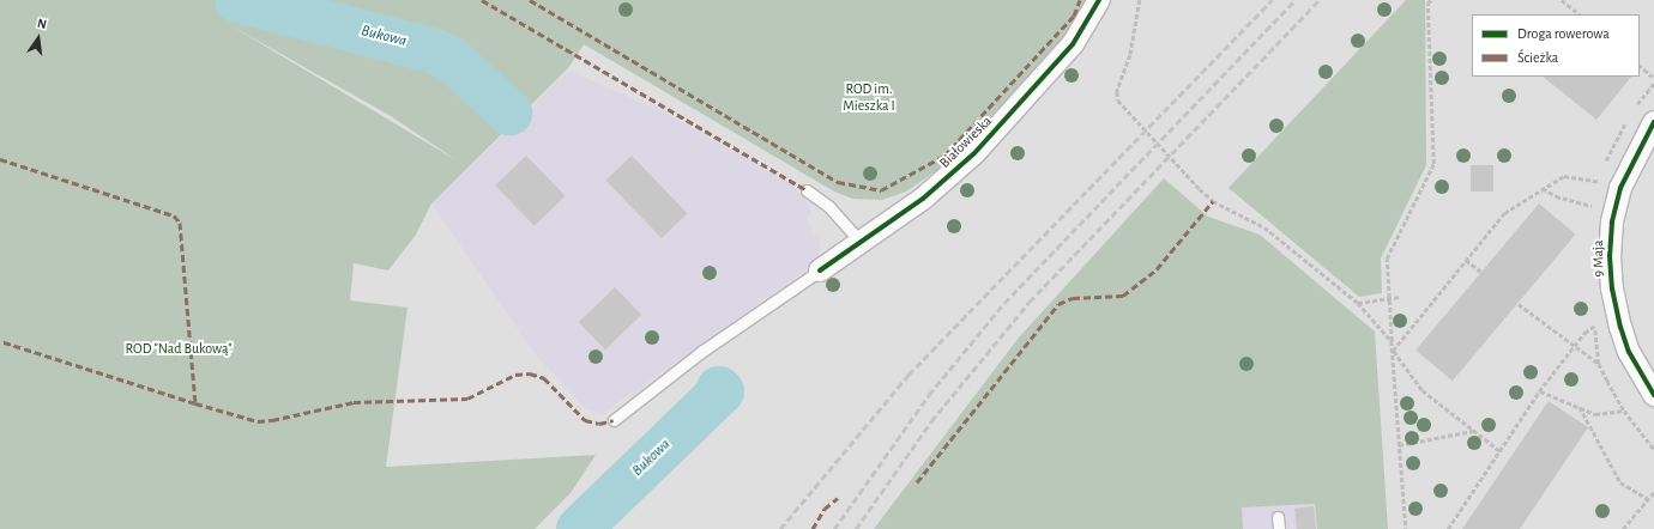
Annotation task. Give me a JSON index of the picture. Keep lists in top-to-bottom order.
{
  "streets": {
    "street": ["Białowieska", "9 Maja"]
  },
  "water": ["Bukowa"],
  "parks": ["ROD im. Mieszka I", "ROD \"Nad Bukową\""],
  "legend": ["Droga rowerowa", "Ścieżka"],
  "north": "top"
}
